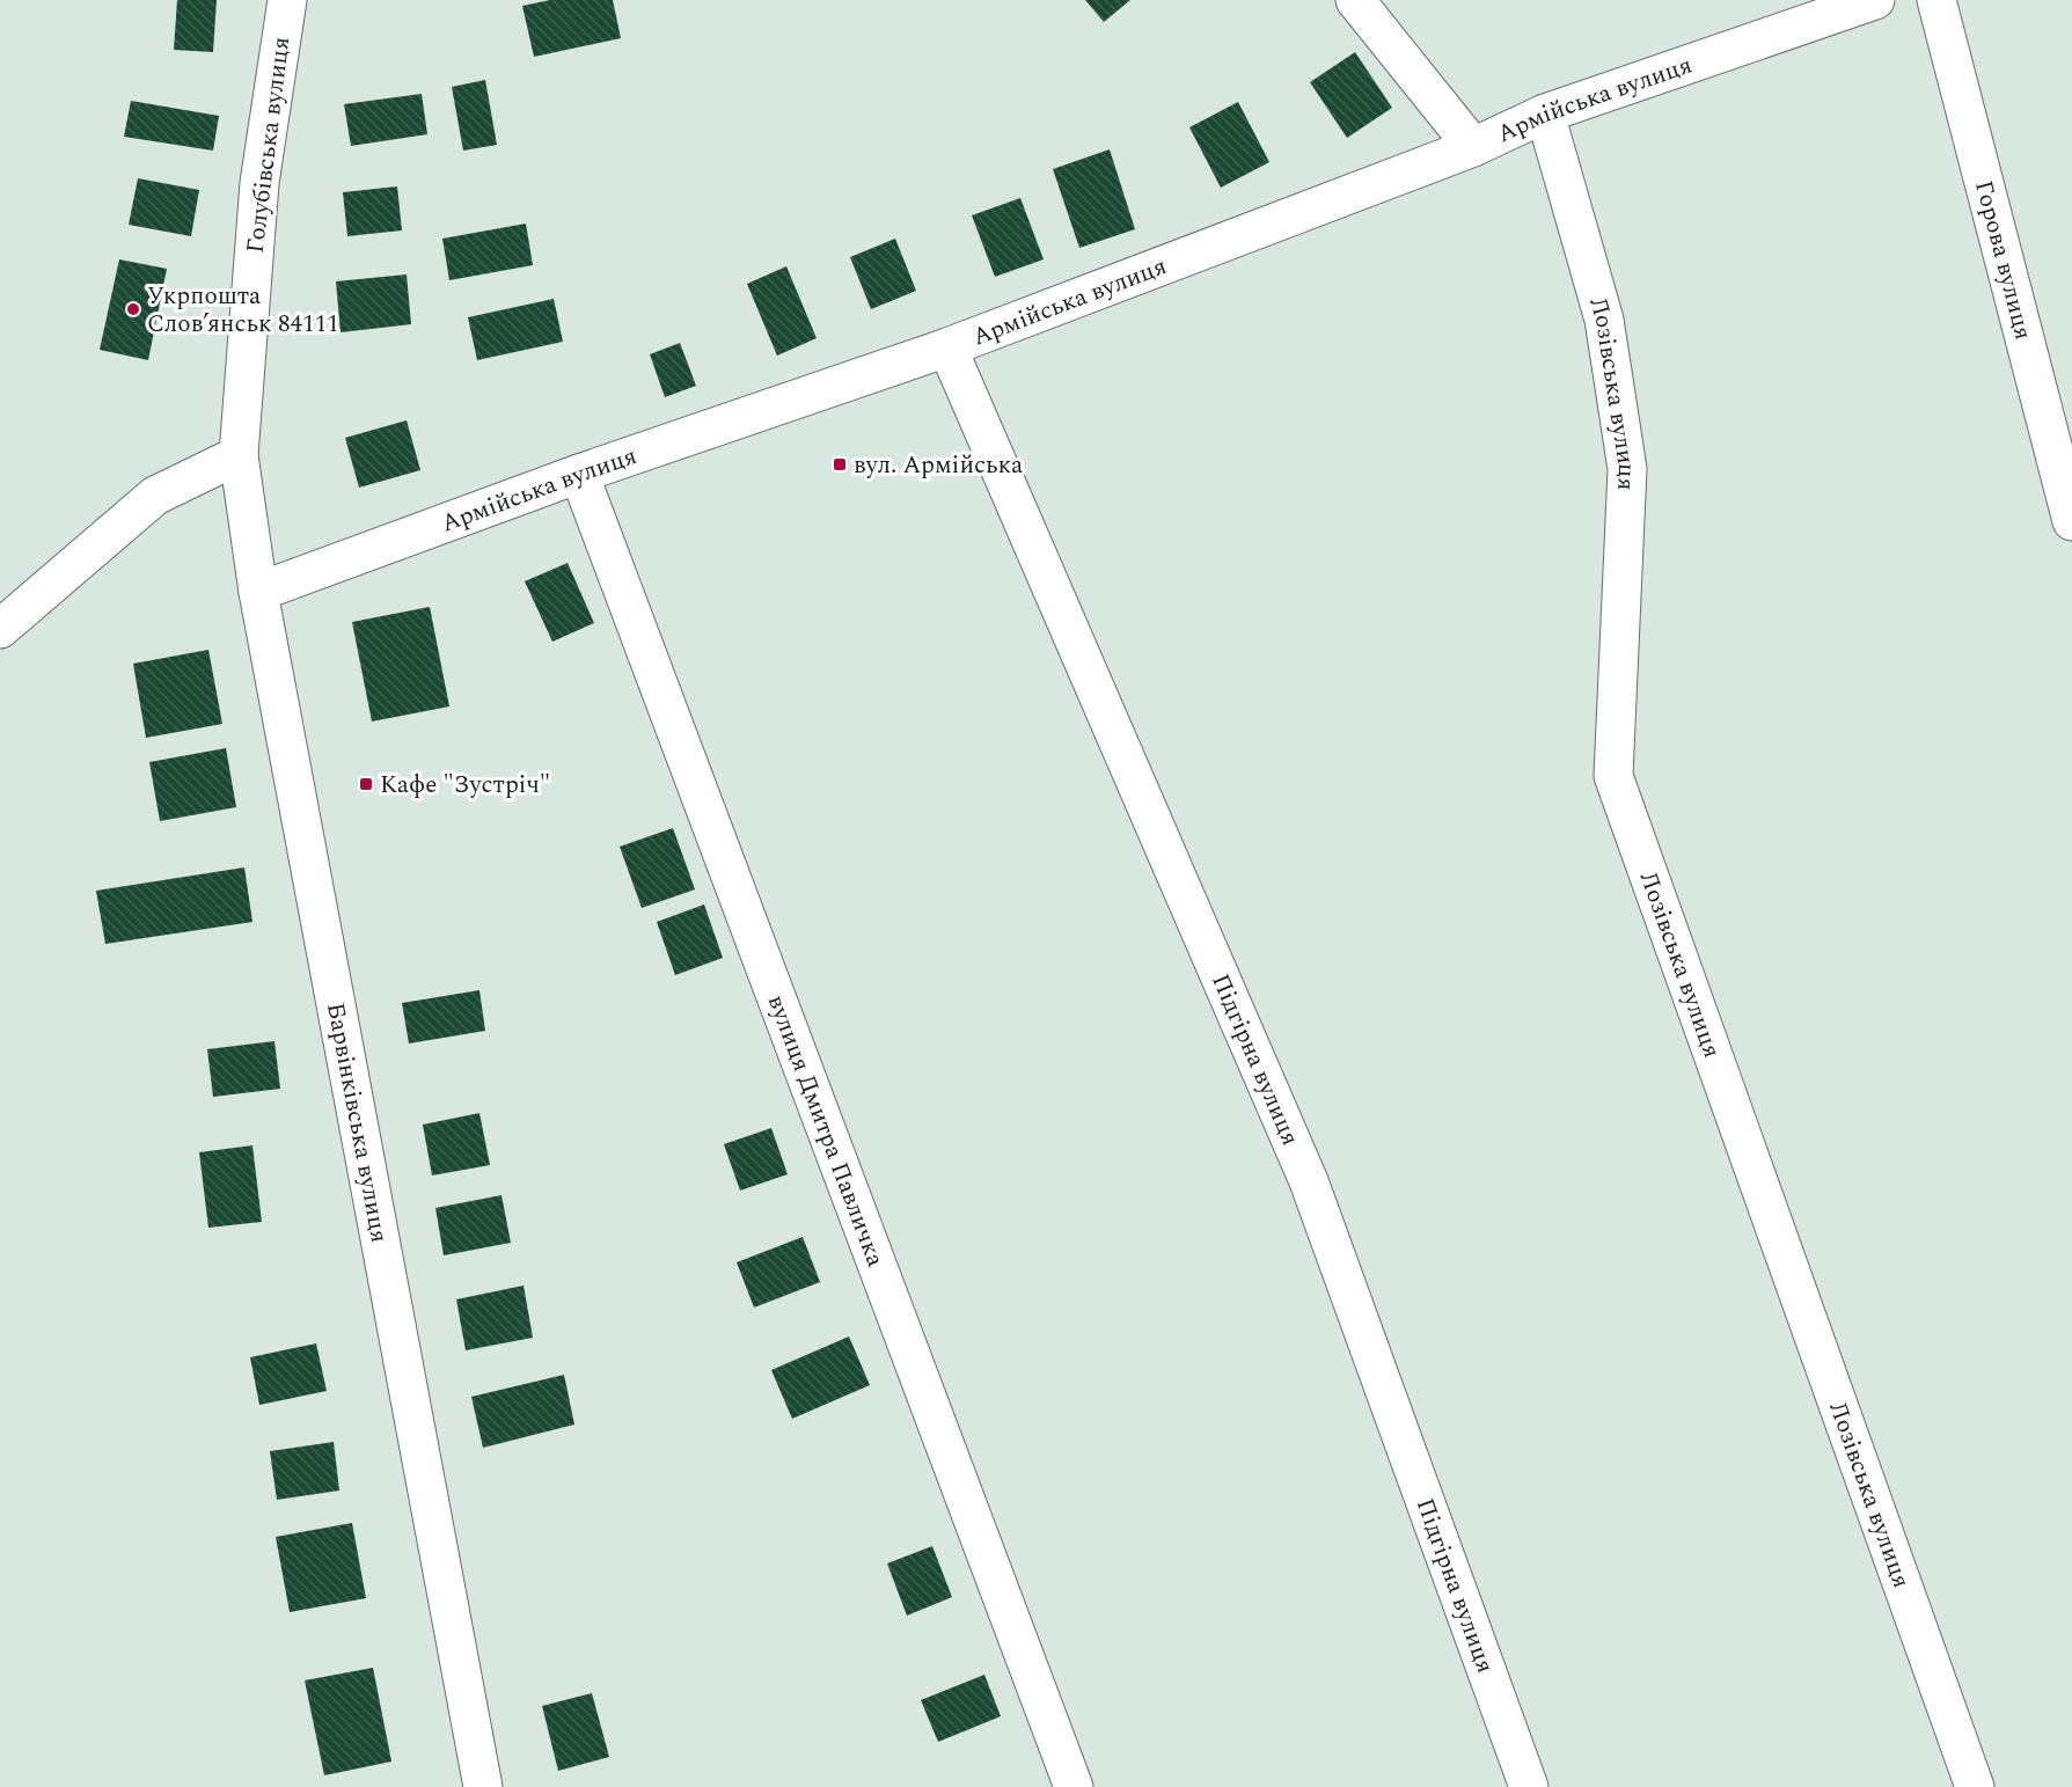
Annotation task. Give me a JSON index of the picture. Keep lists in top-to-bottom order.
{
  "streets": {
    "street": [
      "Армійська вулиця",
      "Голубівська вулиця",
      "Горова вулиця",
      "Лозівська вулиця",
      "Підгірна вулиця",
      "Барвінківська вулиця",
      "вулиця Дмитра Павличка"
    ]
  },
  "crossings": [
    ["Армійська вулиця", "Лозівська вулиця"],
    ["Армійська вулиця", "Підгірна вулиця"],
    ["Армійська вулиця", "Барвінківська вулиця"],
    ["Армійська вулиця", "вулиця Дмитра Павличка"],
    ["Голубівська вулиця", "Барвінківська вулиця"]
  ],
  "places": {
    "other": ["Укрпошта Слов’янськ 84111"],
    "transit": ["вул. Армійська", "Кафе \"Зустріч\""]
  }
}
